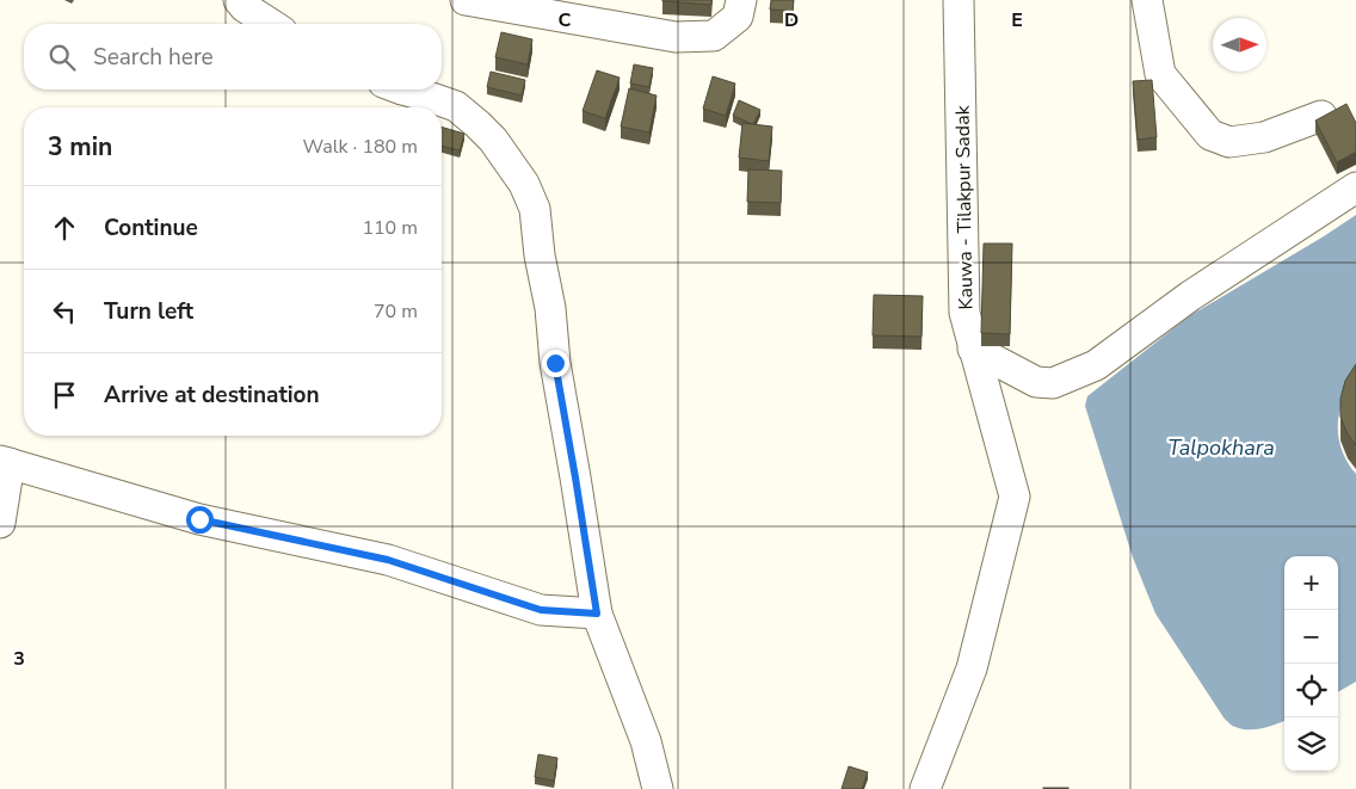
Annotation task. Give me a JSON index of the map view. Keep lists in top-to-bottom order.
{
  "streets": {
    "street": ["Kauwa - Tilakpur Sadak"]
  },
  "water": ["Talpokhara"],
  "north": "right",
  "page": {
    "search": "Search here",
    "heading": ["3 min", "Walk · 180 m"],
    "list": [
      ["Continue", "110 m"],
      ["Turn left", "70 m"],
      "Arrive at destination"
    ],
    "map_buttons": ["+", "−"]
  },
  "grid": {
    "columns": ["C", "D", "E"],
    "rows": ["3"]
  }
}
